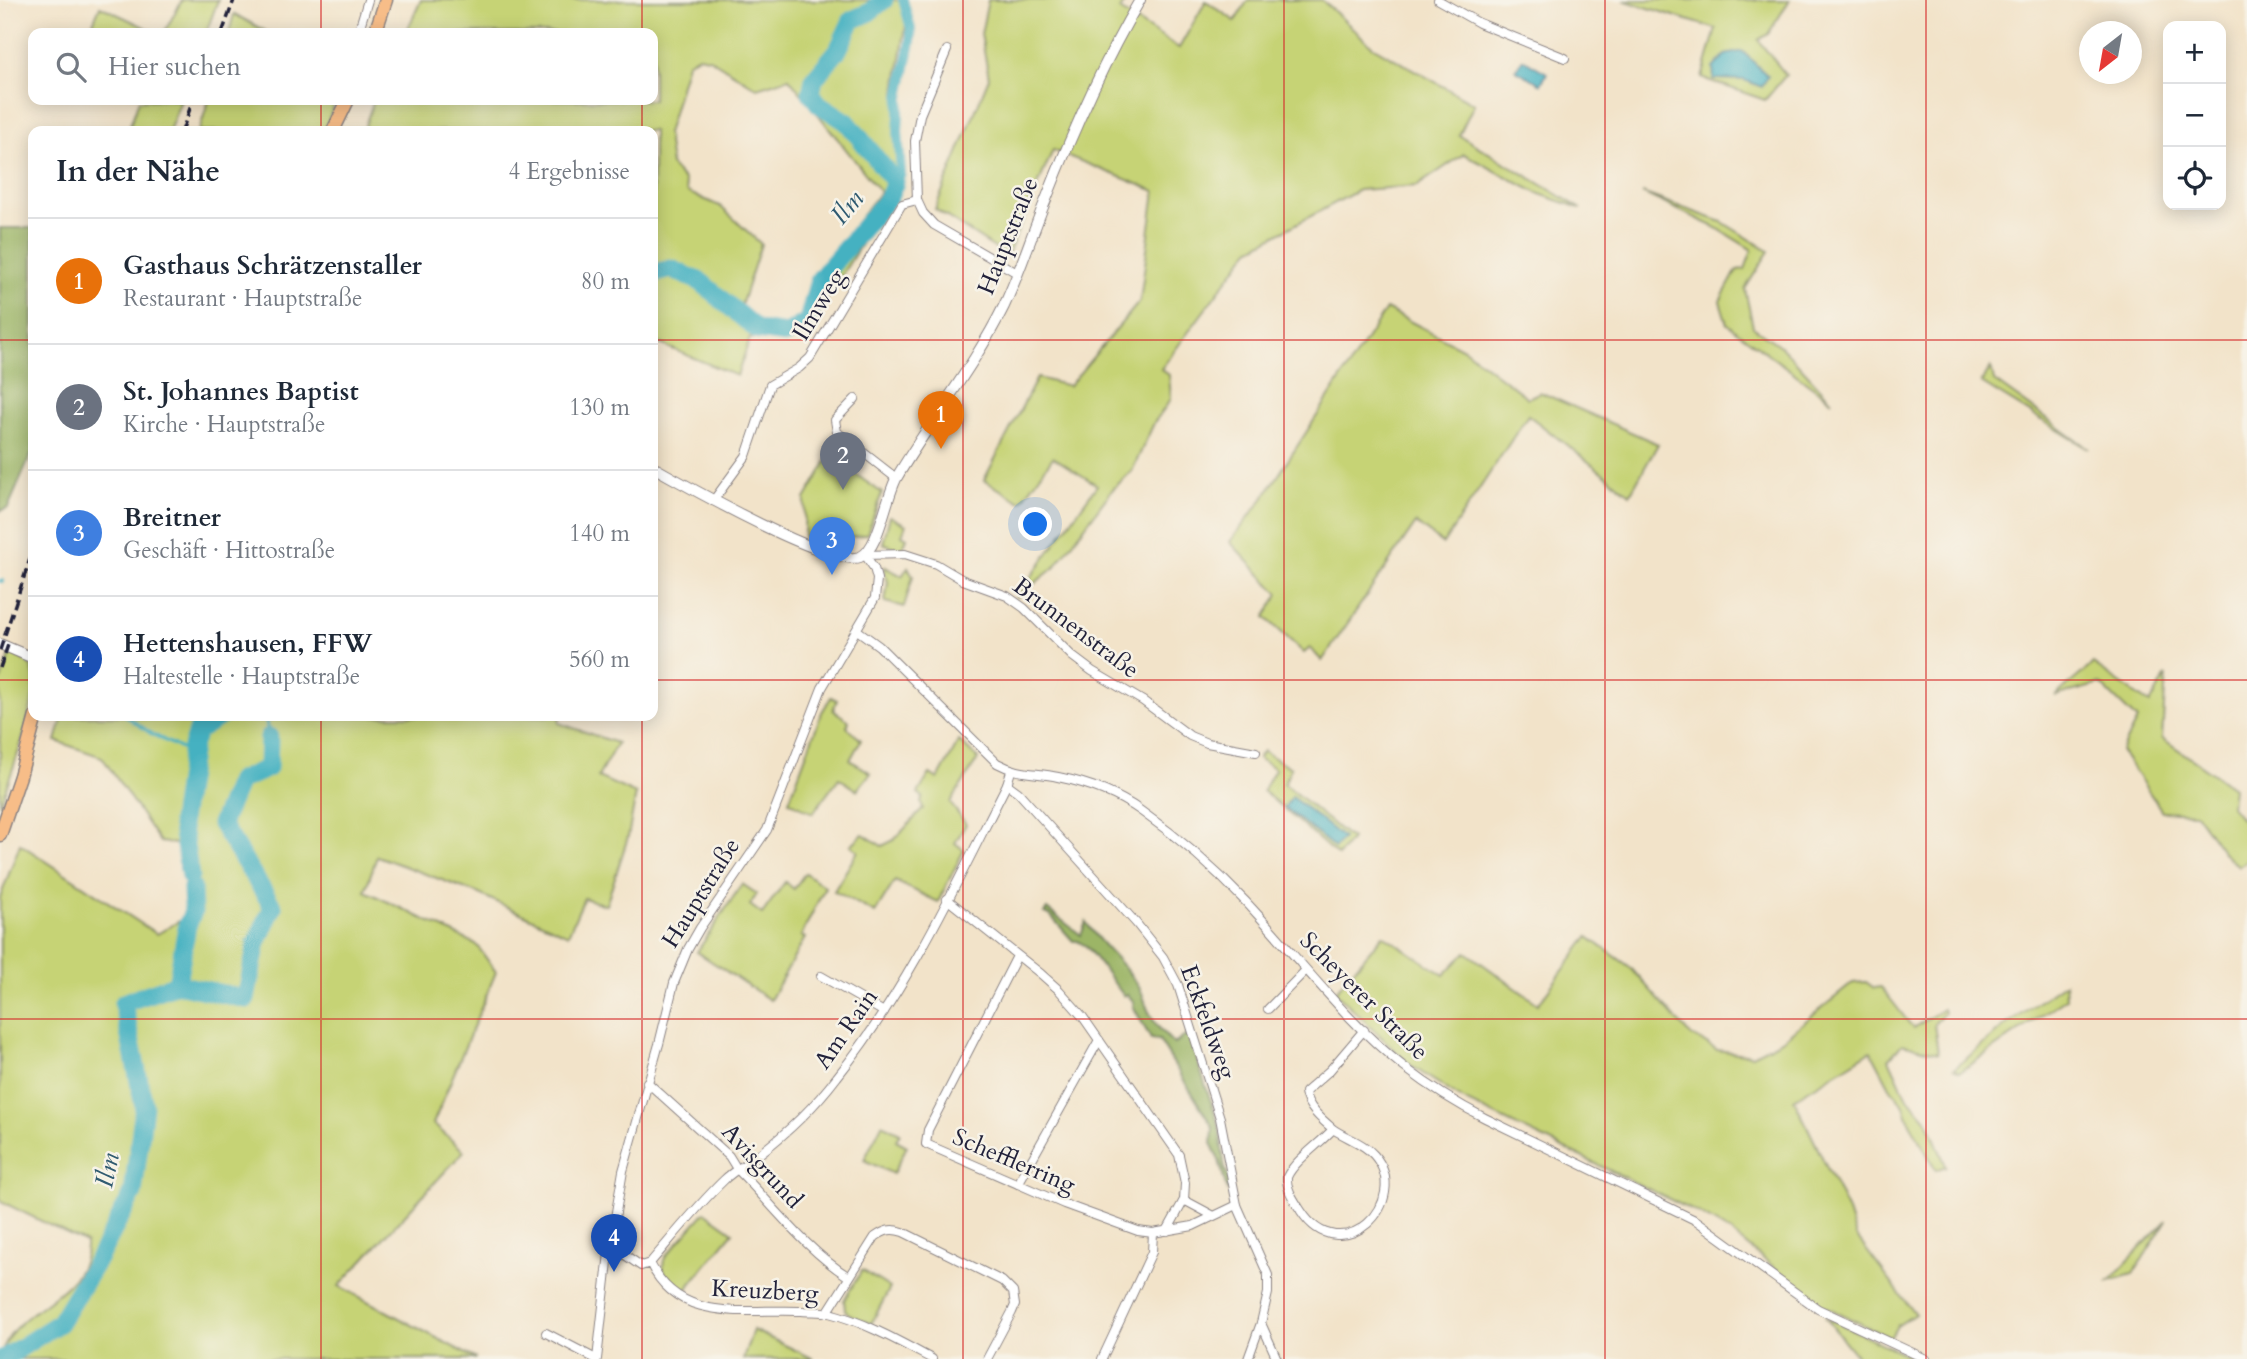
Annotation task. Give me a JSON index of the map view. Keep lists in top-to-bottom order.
{
  "streets": {
    "street": [
      "Hauptstraße",
      "Ilmweg",
      "Brunnenstraße",
      "Scheyerer Straße",
      "Eckfeldweg",
      "Am Rain",
      "Schefflerring",
      "Avisgrund",
      "Kreuzberg"
    ]
  },
  "crossings": [
    ["Hauptstraße", "Brunnenstraße"],
    ["Hauptstraße", "Avisgrund"],
    ["Scheyerer Straße", "Am Rain"],
    ["Eckfeldweg", "Am Rain"],
    ["Eckfeldweg", "Schefflerring"],
    ["Am Rain", "Avisgrund"],
    ["Am Rain", "Kreuzberg"]
  ],
  "water": ["Ilm"],
  "north": "bottom left",
  "page": {
    "map_buttons": ["+", "−"],
    "search": "Hier suchen",
    "heading": ["In der Nähe", "4 Ergebnisse"],
    "list": [
      {
        "mark": "1",
        "name": "Gasthaus Schrätzenstaller",
        "note": "Restaurant · Hauptstraße",
        "value": "80 m"
      },
      {
        "mark": "2",
        "name": "St. Johannes Baptist",
        "note": "Kirche · Hauptstraße",
        "value": "130 m"
      },
      {
        "mark": "3",
        "name": "Breitner",
        "note": "Geschäft · Hittostraße",
        "value": "140 m"
      },
      {
        "mark": "4",
        "name": "Hettenshausen, FFW",
        "note": "Haltestelle · Hauptstraße",
        "value": "560 m"
      }
    ],
    "pins": [
      "1",
      "2",
      "3",
      "4"
    ]
  }
}
